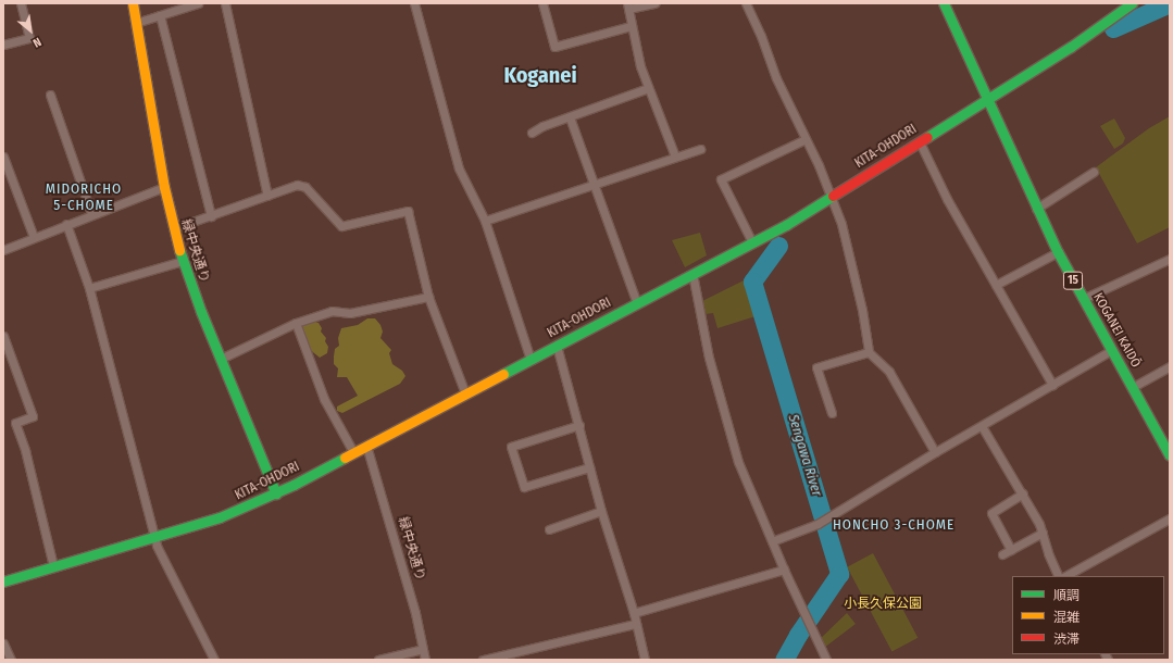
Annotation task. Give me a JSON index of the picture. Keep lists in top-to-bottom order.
{
  "streets": {
    "street": [
      "KITA-OHDORI",
      "緑中央通り",
      "15",
      "KOGANEI KAIDŌ"
    ]
  },
  "crossings": [
    ["KITA-OHDORI", "緑中央通り"],
    ["KITA-OHDORI", "15"],
    ["KITA-OHDORI", "KOGANEI KAIDŌ"],
    ["15", "KOGANEI KAIDŌ"]
  ],
  "districts": ["Koganei", "MIDORICHO 5-CHOME", "HONCHO 3-CHOME"],
  "water": ["Sengawa River"],
  "parks": ["小長久保公園"],
  "legend": ["順調", "混雑", "渋滞"],
  "north": "bottom right"
}
